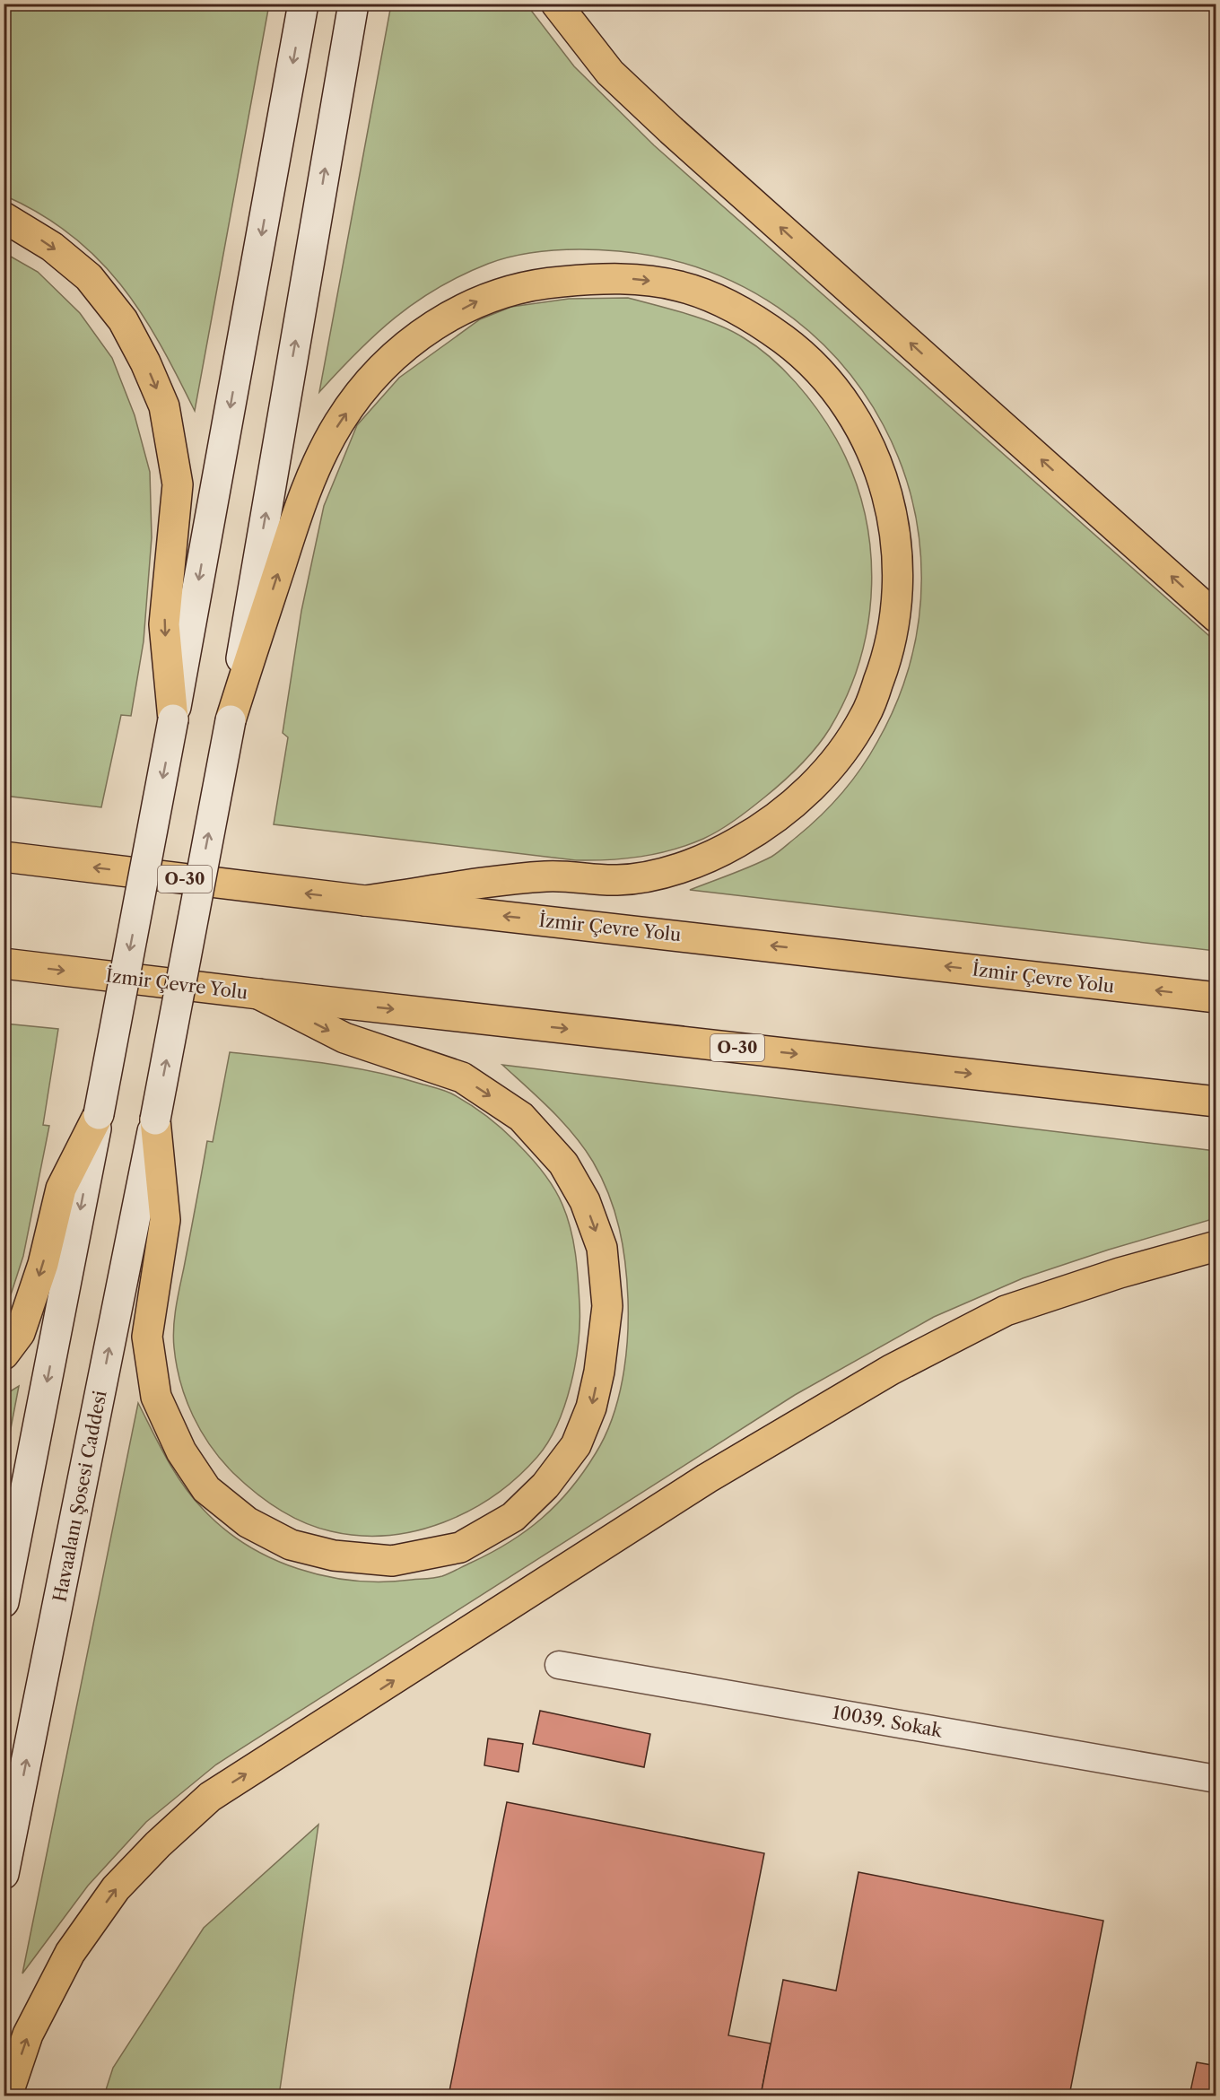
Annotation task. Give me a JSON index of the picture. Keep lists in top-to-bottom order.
{
  "streets": {
    "highway": ["O-30", "İzmir Çevre Yolu"],
    "main road": ["Havaalanı Şosesi Caddesi"],
    "street": ["10039. Sokak"]
  }
}
